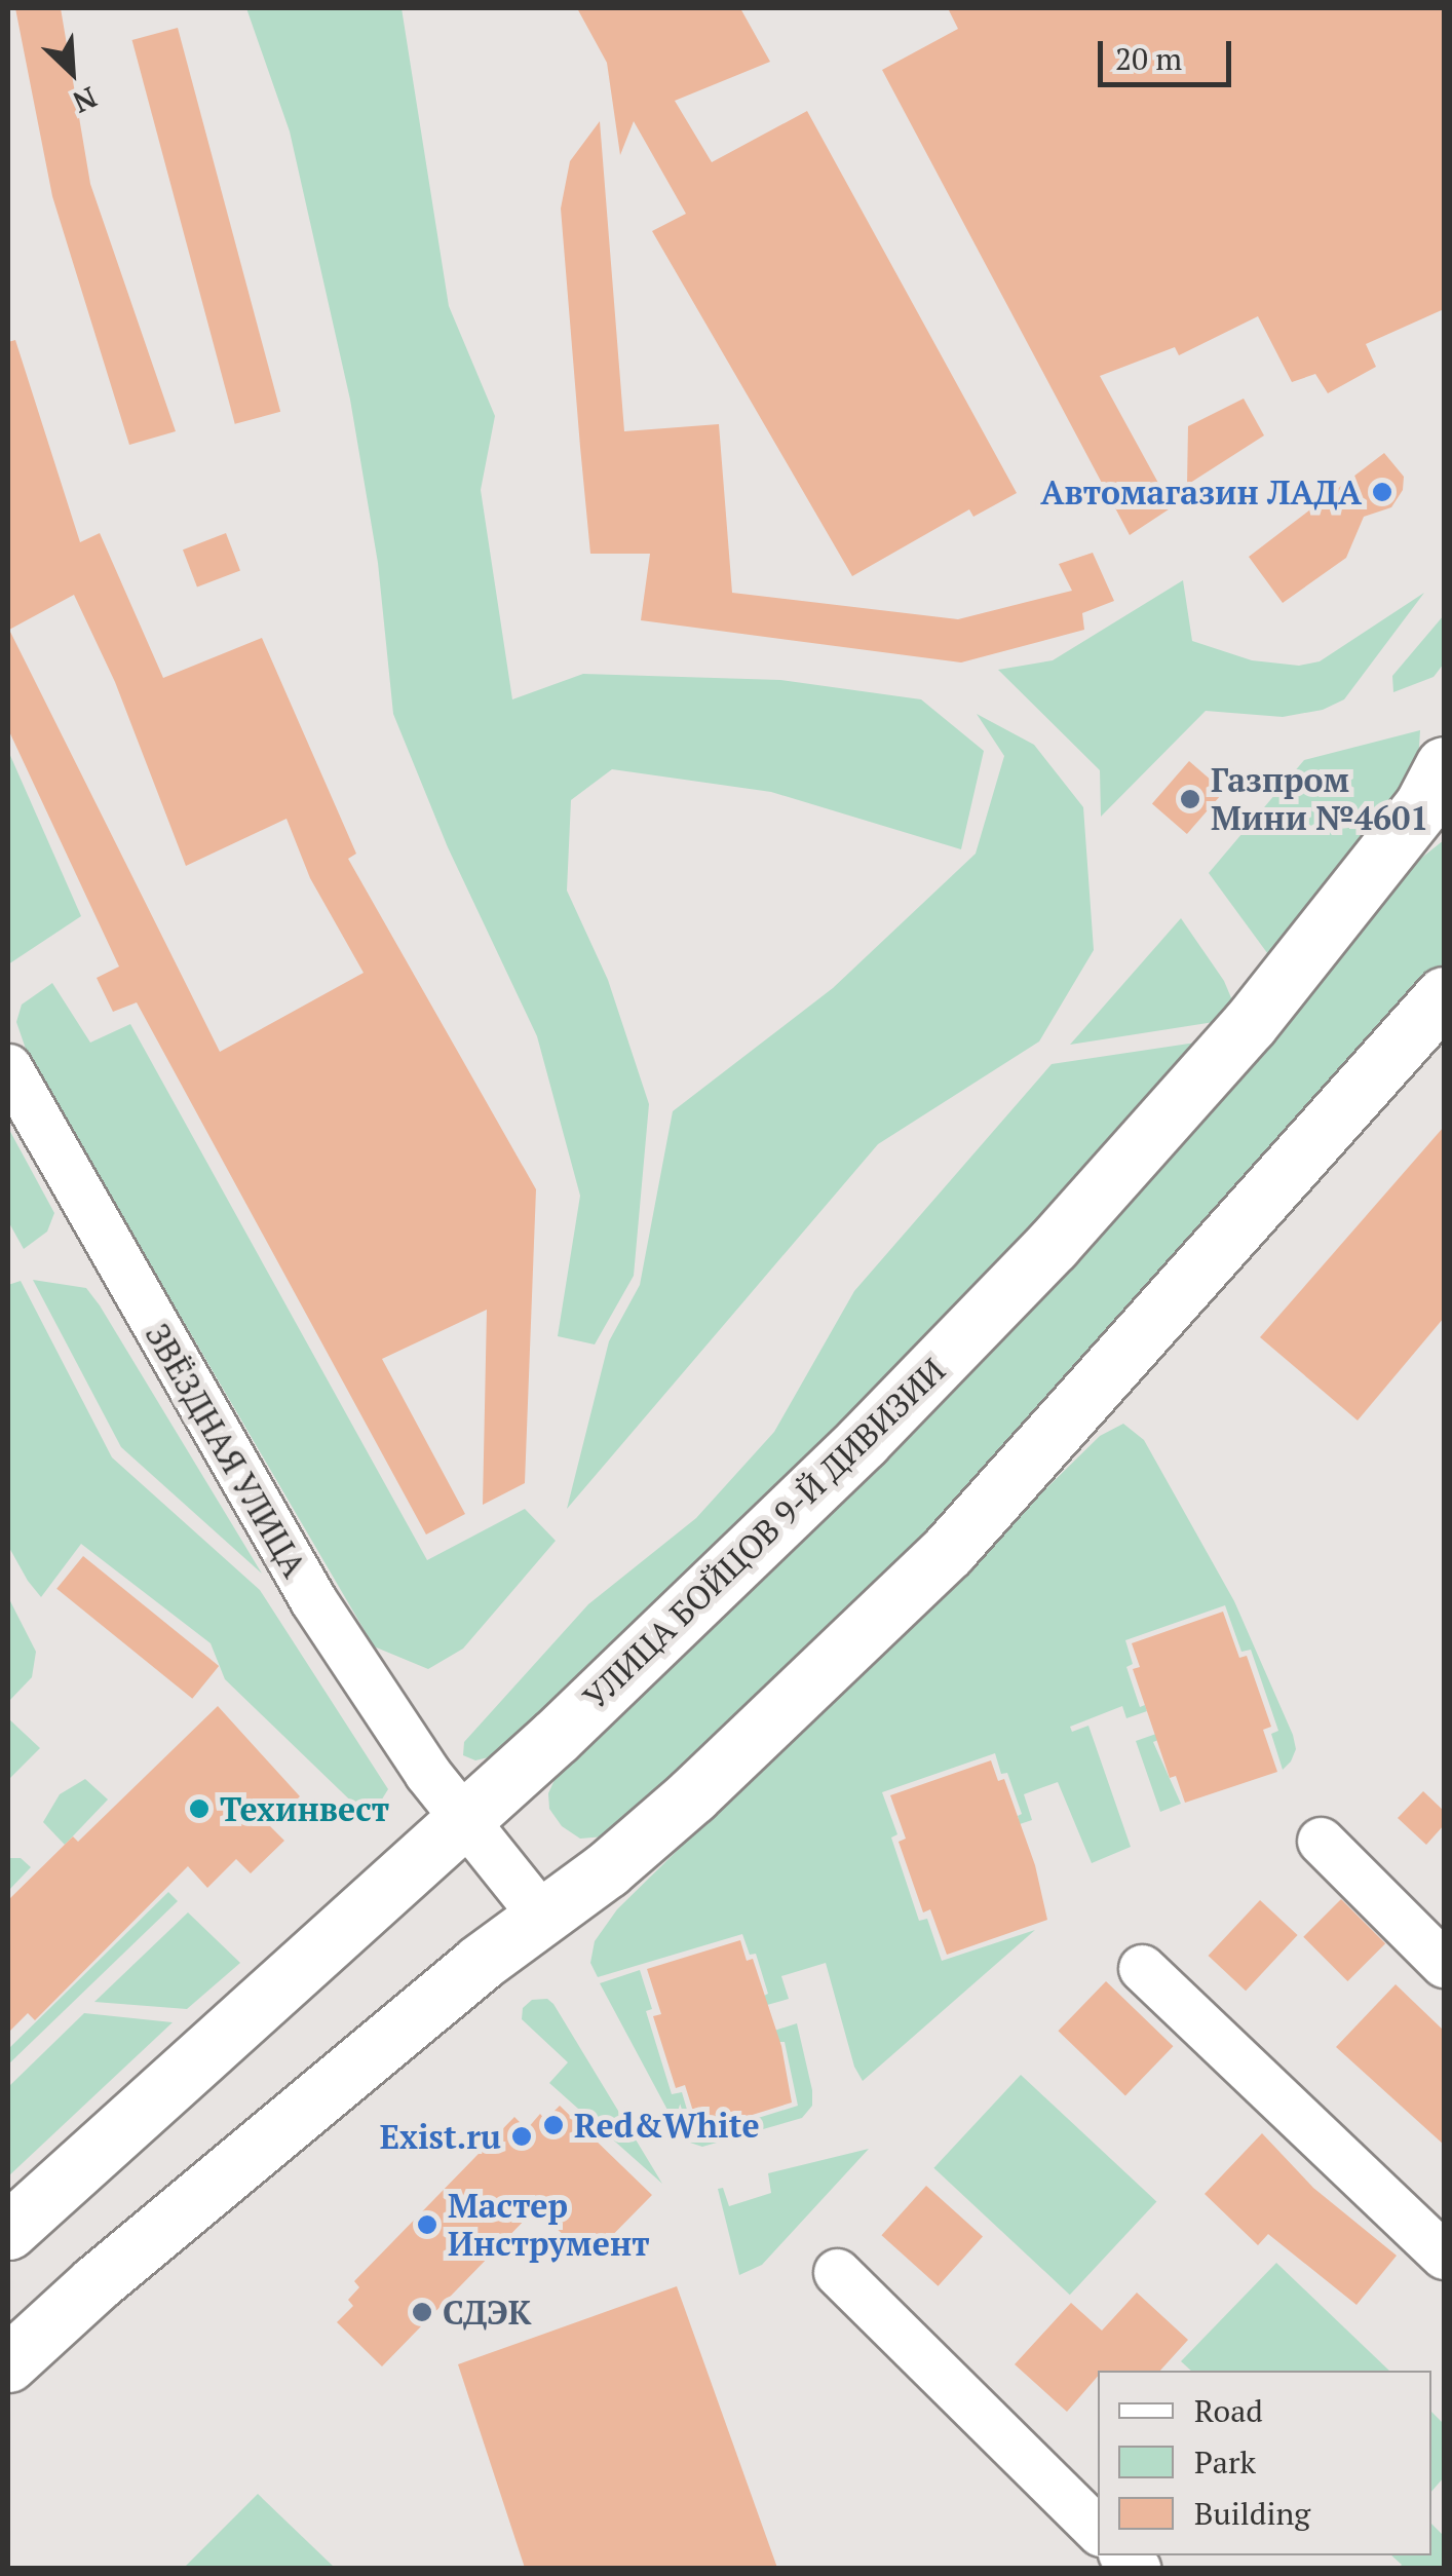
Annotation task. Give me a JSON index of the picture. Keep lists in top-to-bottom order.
{
  "streets": {
    "main road": ["УЛИЦА БОЙЦОВ 9-Й ДИВИЗИИ"],
    "street": ["ЗВЁЗДНАЯ УЛИЦА"]
  },
  "crossings": [
    ["ЗВЁЗДНАЯ УЛИЦА", "УЛИЦА БОЙЦОВ 9-Й ДИВИЗИИ"]
  ],
  "places": [
    "Автомагазин ЛАДА",
    "Газпром Мини №4601",
    "Техинвест",
    "Red&White",
    "Exist.ru",
    "Мастер Инструмент",
    "СДЭК"
  ],
  "legend": ["Road", "Park", "Building"],
  "scale_bar": "20 m",
  "north": "bottom right"
}
